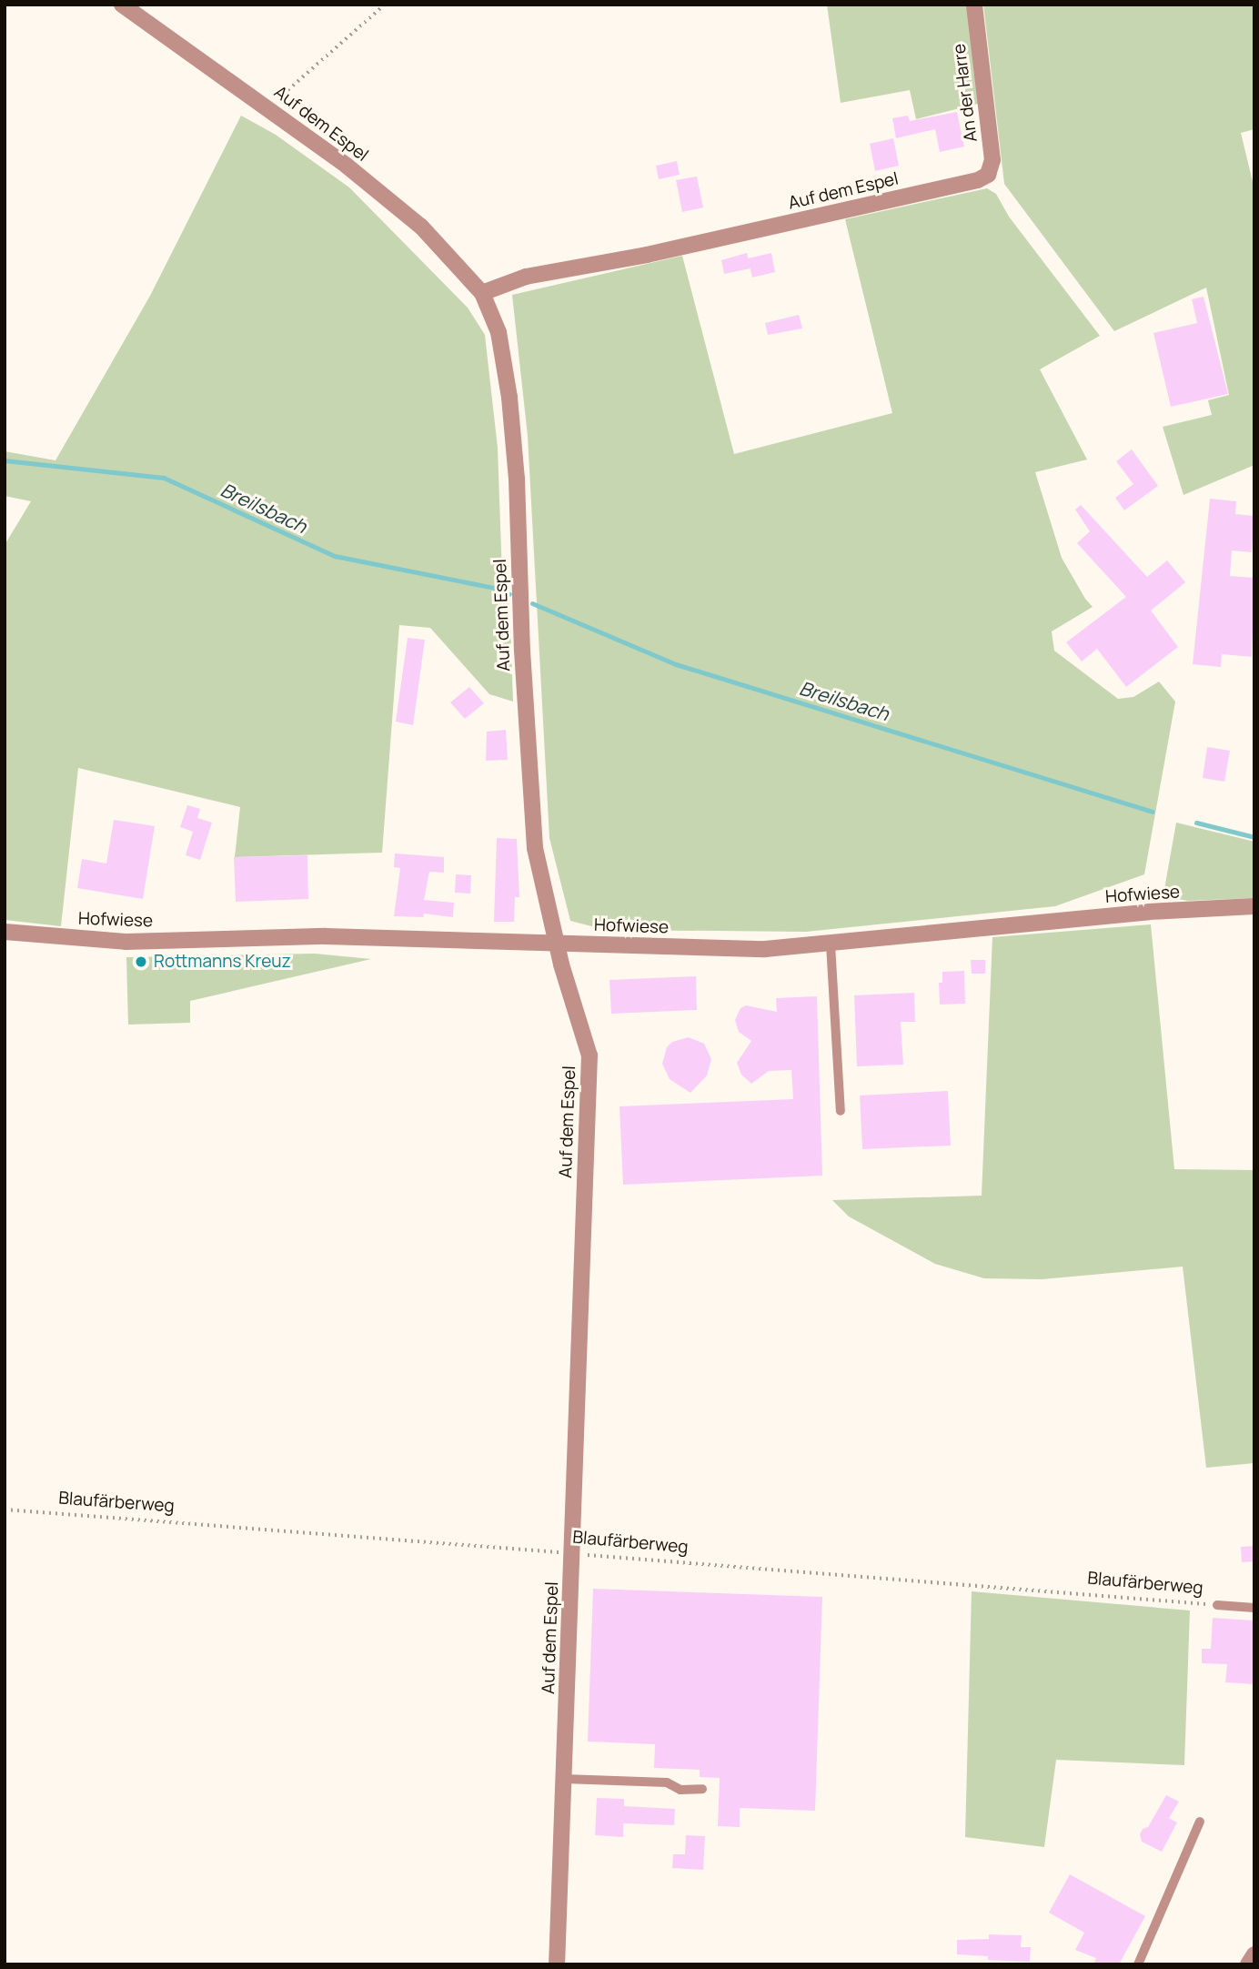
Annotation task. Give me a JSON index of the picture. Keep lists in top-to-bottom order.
{
  "streets": {
    "street": ["An der Harre", "Auf dem Espel", "Hofwiese"],
    "lane": ["Blaufärberweg"]
  },
  "crossings": [
    ["An der Harre", "Auf dem Espel"],
    ["Auf dem Espel", "Hofwiese"],
    ["Auf dem Espel", "Blaufärberweg"]
  ],
  "water": ["Breilsbach"],
  "places": ["Rottmanns Kreuz"]
}
